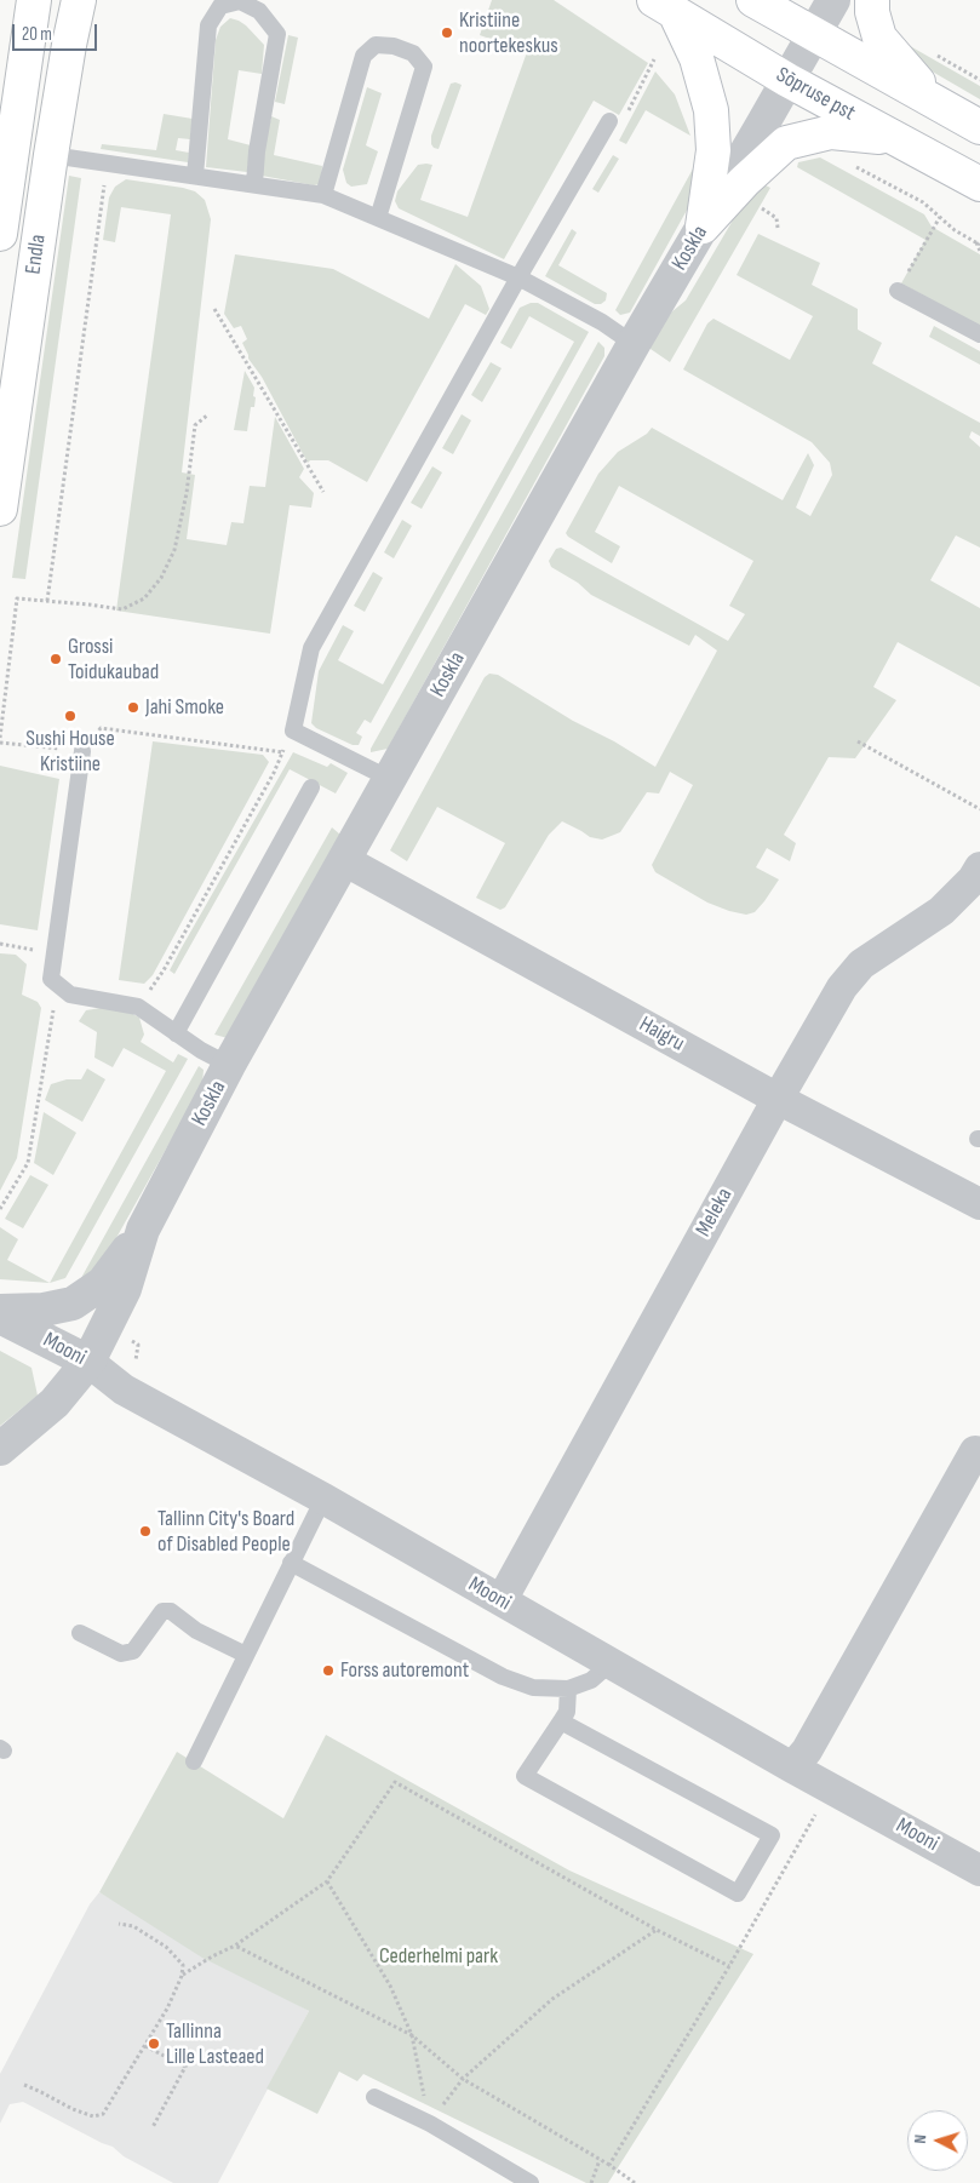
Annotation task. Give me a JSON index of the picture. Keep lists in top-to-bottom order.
{
  "streets": {
    "main road": ["Sõpruse pst", "Endla"],
    "street": [
      "Koskla",
      "Haigru",
      "Meleka",
      "Mooni"
    ]
  },
  "crossings": [
    ["Sõpruse pst", "Koskla"],
    ["Koskla", "Haigru"],
    ["Koskla", "Mooni"],
    ["Haigru", "Meleka"],
    ["Meleka", "Mooni"]
  ],
  "parks": ["Cederhelmi park"],
  "places": [
    "Kristiine noortekeskus",
    "Grossi Toidukaubad",
    "Jahi Smoke",
    "Sushi House Kristiine",
    "Tallinn City's Board of Disabled People",
    "Forss autoremont",
    "Tallinna Lille Lasteaed"
  ],
  "scale_bar": "20 m",
  "north": "left"
}
